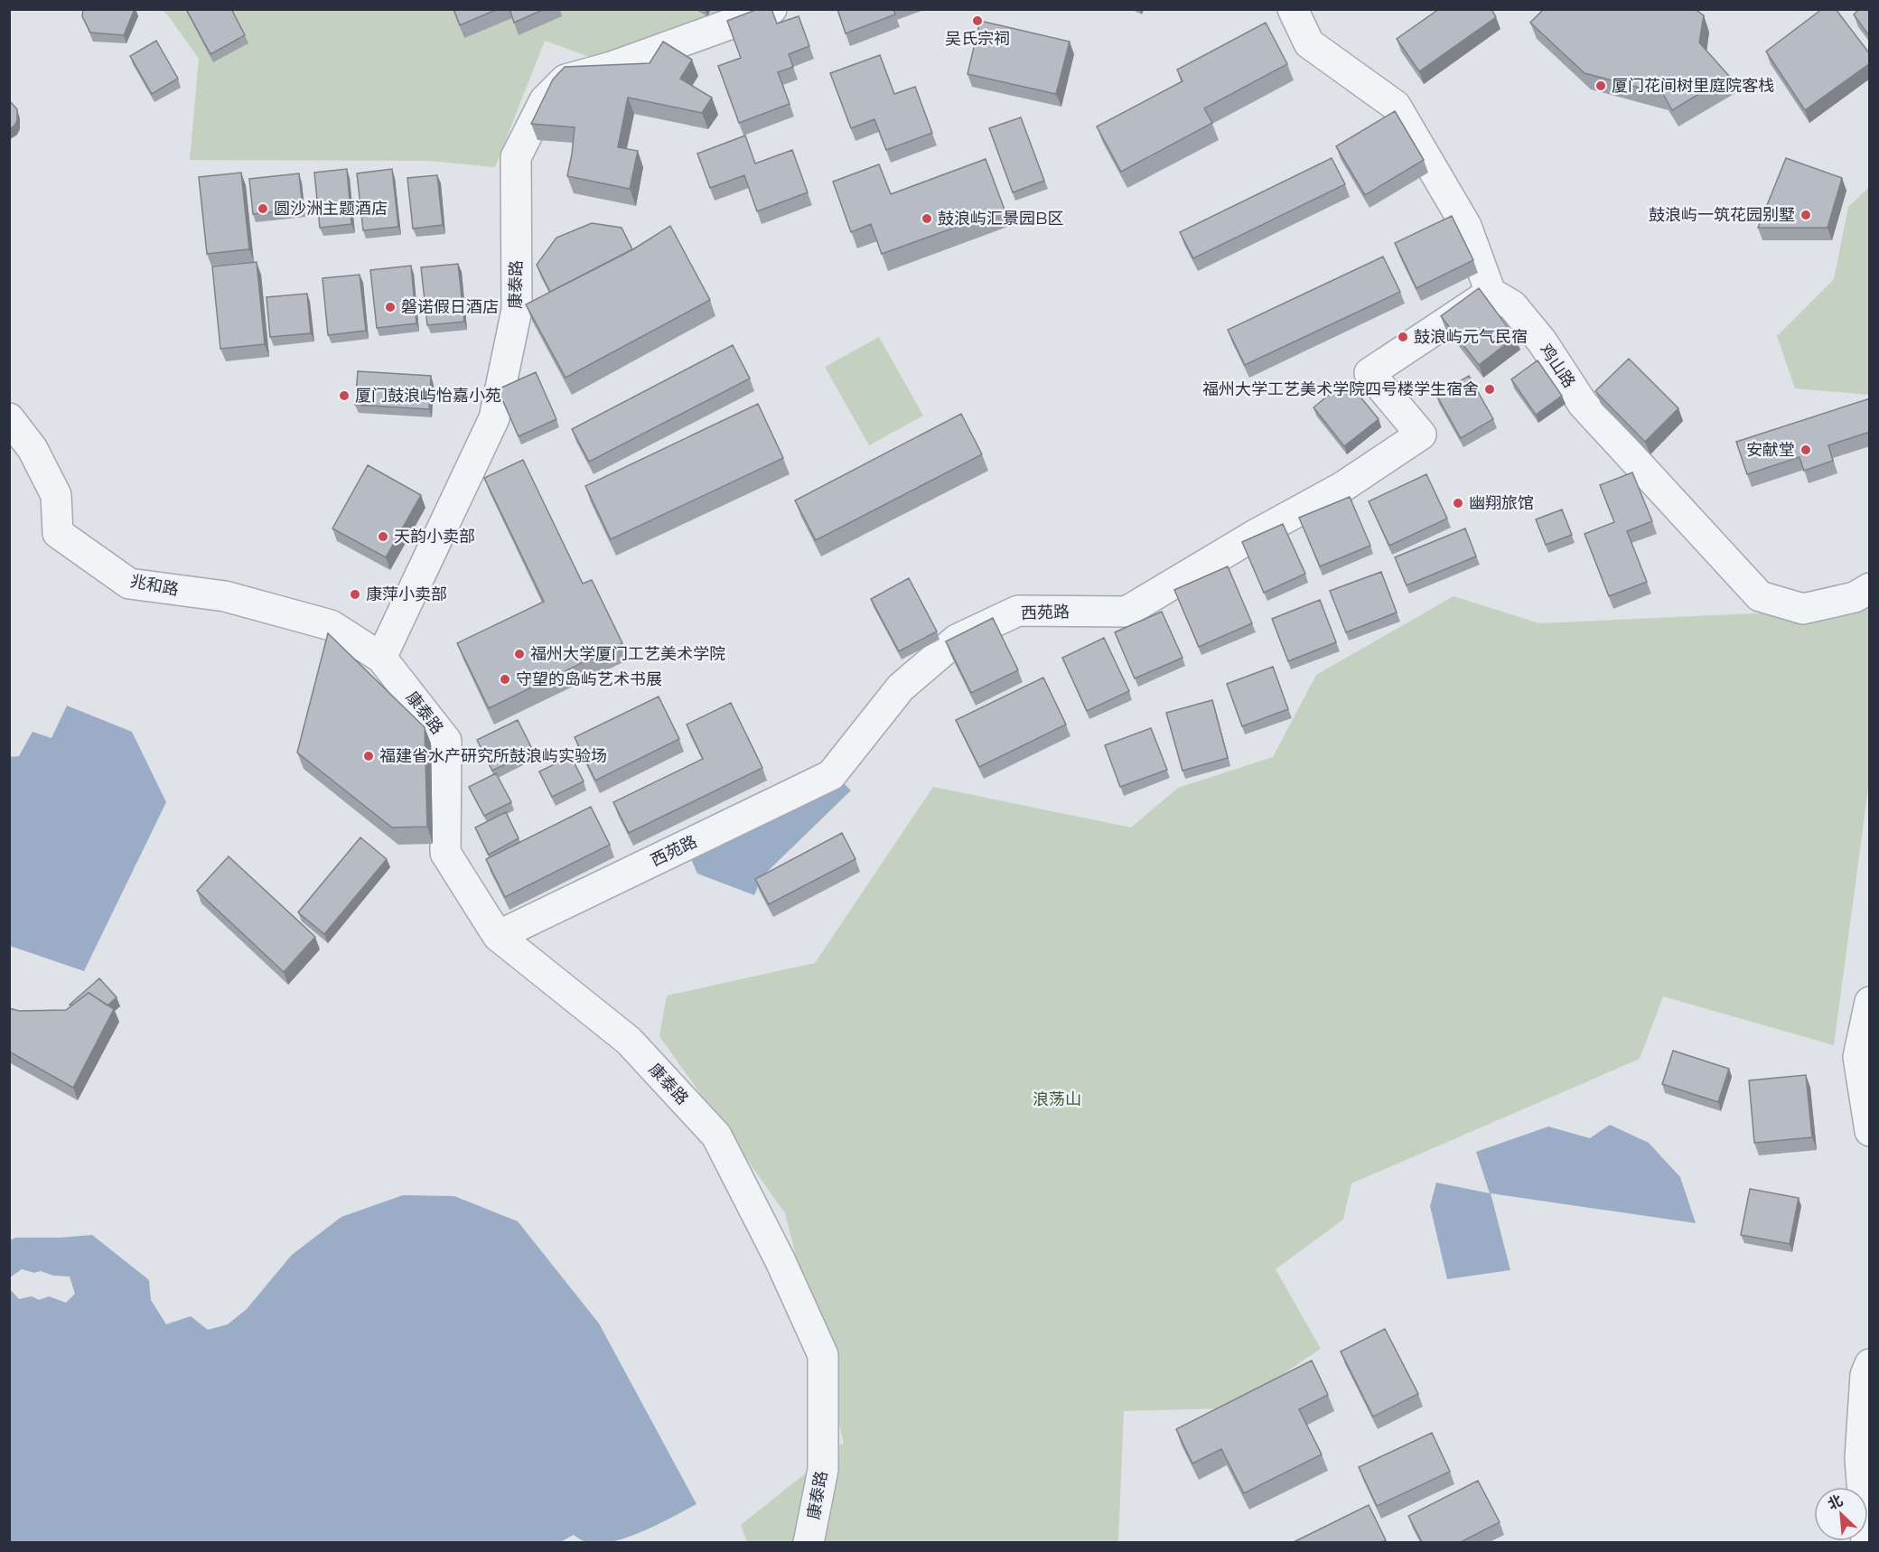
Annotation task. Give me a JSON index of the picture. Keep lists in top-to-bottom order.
{
  "streets": {
    "street": [
      "康泰路",
      "鸡山路",
      "兆和路",
      "西苑路"
    ]
  },
  "crossings": [
    ["康泰路", "兆和路"],
    ["康泰路", "西苑路"],
    ["鸡山路", "西苑路"]
  ],
  "parks": ["浪荡山"],
  "places": [
    "吴氏宗祠",
    "厦门花间树里庭院客栈",
    "圆沙洲主题酒店",
    "鼓浪屿一筑花园别墅",
    "鼓浪屿汇景园B区",
    "磐诺假日酒店",
    "鼓浪屿元气民宿",
    "福州大学工艺美术学院四号楼学生宿舍",
    "厦门鼓浪屿怡嘉小苑",
    "安献堂",
    "幽翔旅馆",
    "天韵小卖部",
    "康萍小卖部",
    "福州大学厦门工艺美术学院",
    "守望的岛屿艺术书展",
    "福建省水产研究所鼓浪屿实验场"
  ],
  "north": "top left"
}
